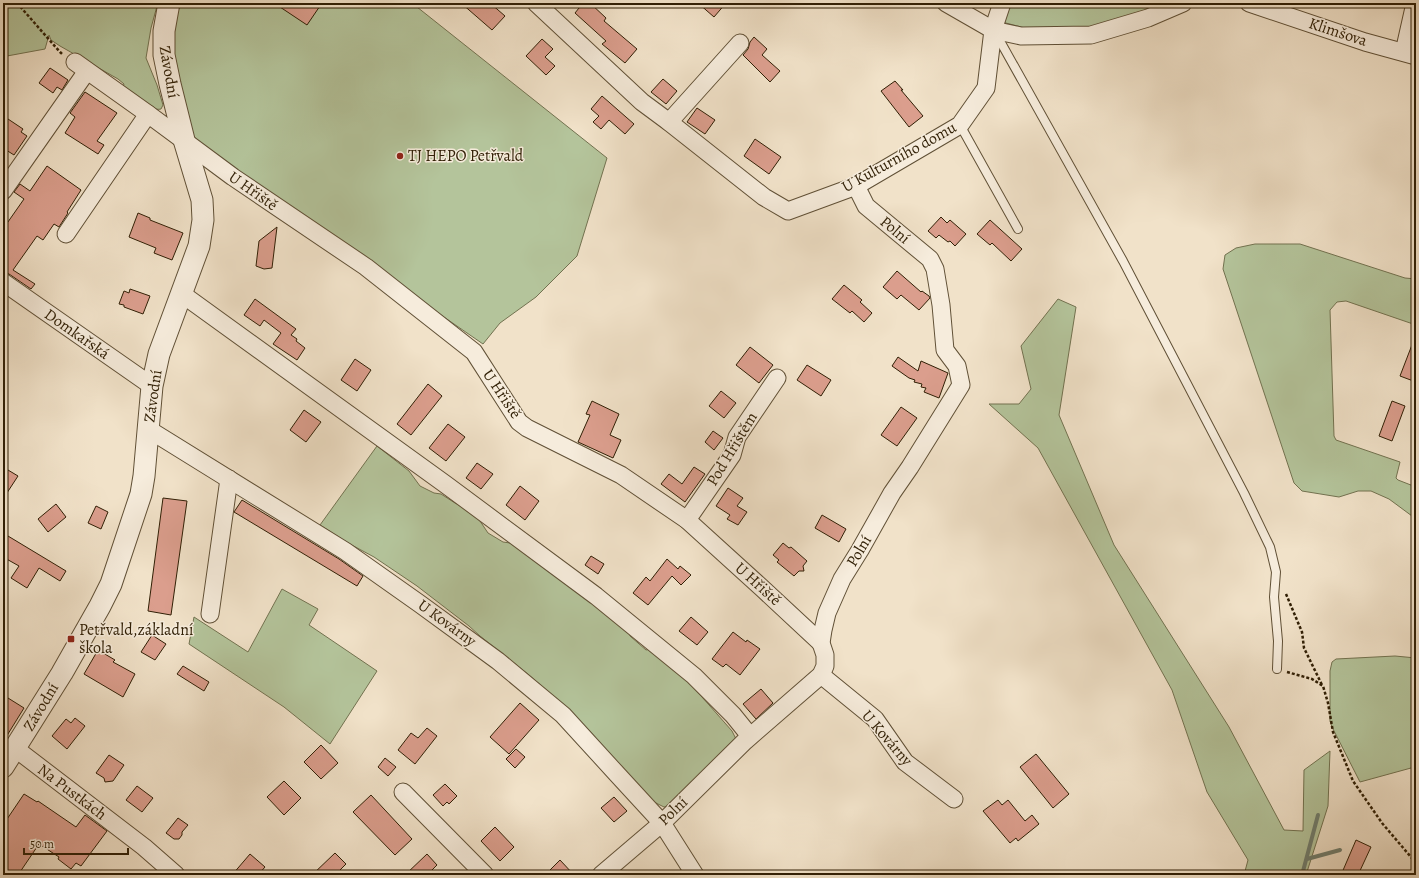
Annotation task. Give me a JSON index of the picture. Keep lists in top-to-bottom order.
{
  "streets": {
    "street": [
      "Klimšova",
      "Závodní",
      "U Kulturního domu",
      "U Hřiště",
      "Polní",
      "Domkařská",
      "Pod Hřištěm",
      "U Kovárny",
      "Na Pustkách"
    ]
  },
  "crossings": [
    ["Závodní", "U Hřiště"],
    ["Závodní", "Domkařská"],
    ["Závodní", "U Kovárny"],
    ["Závodní", "Na Pustkách"],
    ["U Kulturního domu", "Polní"],
    ["U Hřiště", "Polní"],
    ["U Hřiště", "Pod Hřištěm"],
    ["Polní", "U Kovárny"]
  ],
  "places": {
    "other": ["TJ HEPO Petřvald"],
    "transit": ["Petřvald,základní škola"]
  },
  "scale_bar": "50 m"
}
